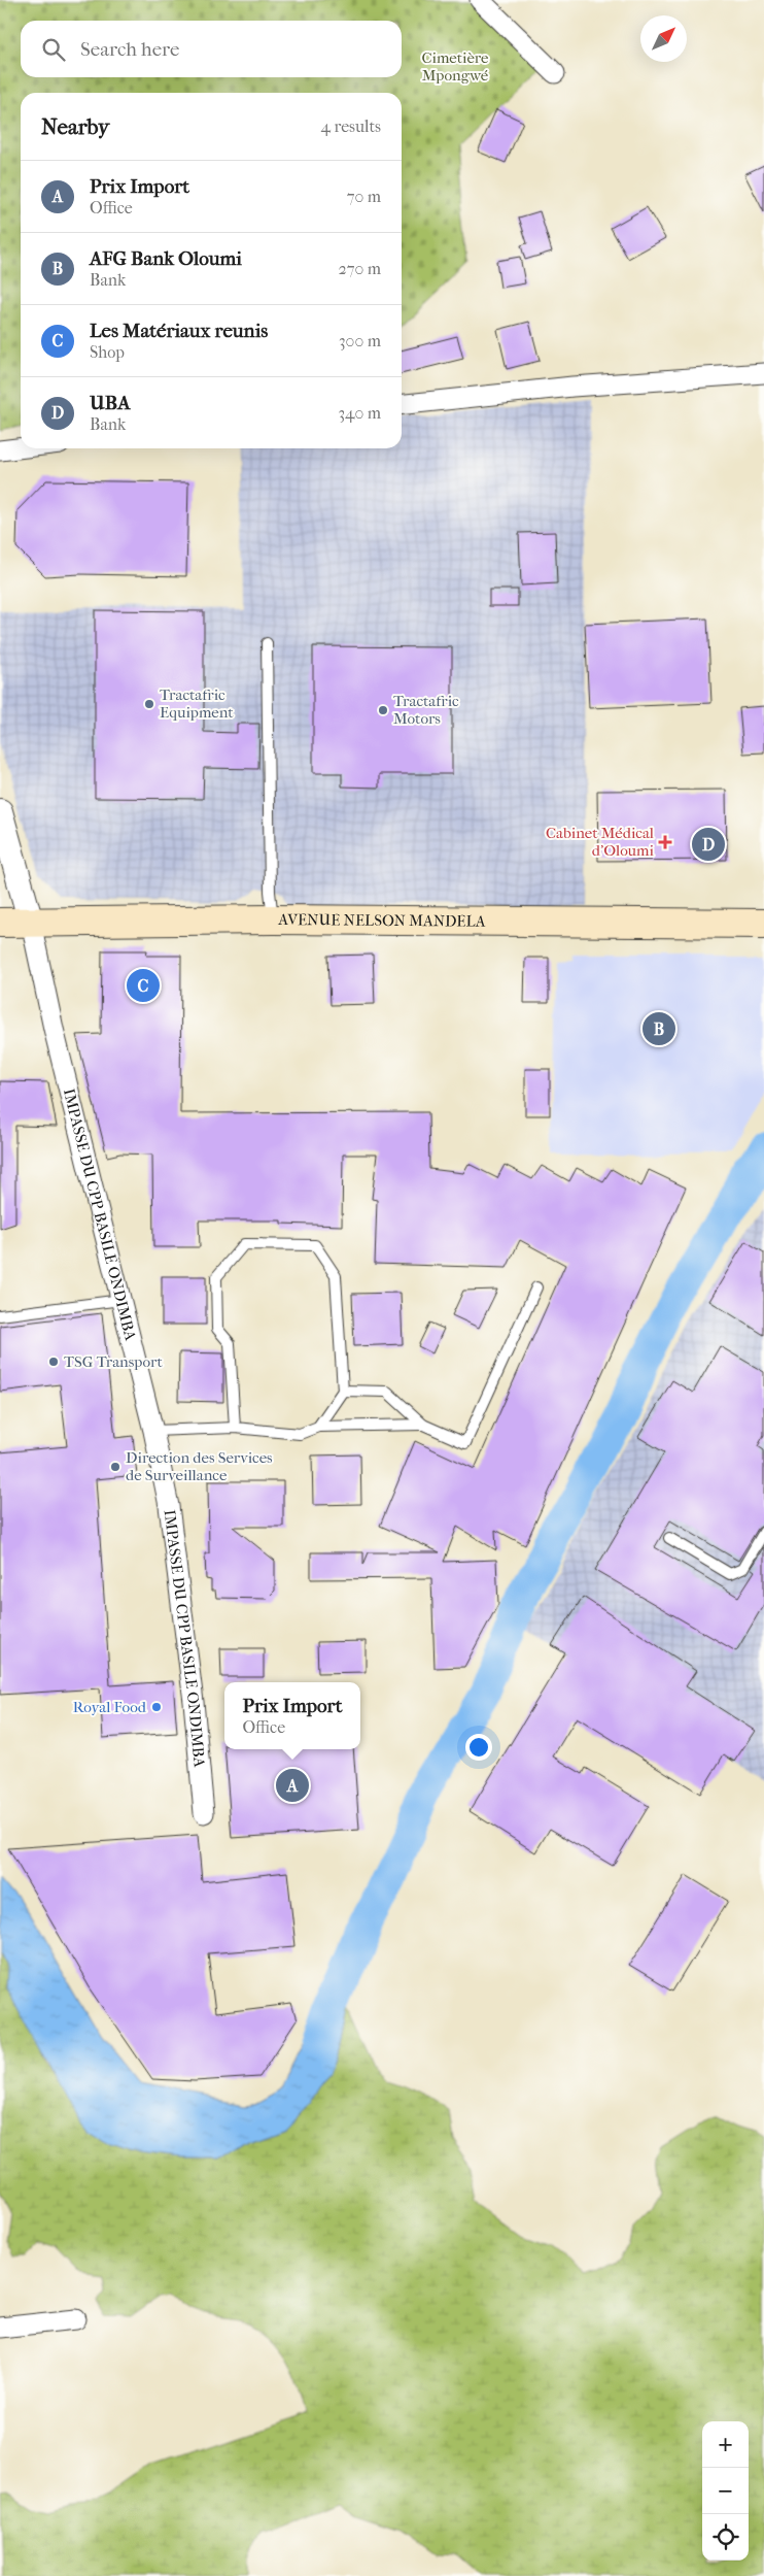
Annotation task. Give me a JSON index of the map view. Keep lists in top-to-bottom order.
{
  "streets": {
    "main road": ["AVENUE NELSON MANDELA"],
    "street": ["IMPASSE DU CPP BASILE ONDIMBA"]
  },
  "crossings": [
    ["AVENUE NELSON MANDELA", "IMPASSE DU CPP BASILE ONDIMBA"]
  ],
  "parks": ["Cimetière Mpongwé"],
  "places": {
    "other": [
      "Tractafric Equipment",
      "Tractafric Motors",
      "TSG Transport",
      "Direction des Services de Surveillance",
      "Royal Food"
    ],
    "health": ["Cabinet Médical d'Oloumi"]
  },
  "north": "top right",
  "page": {
    "search": "Search here",
    "heading": ["Nearby", "4 results"],
    "list": [
      {
        "mark": "A",
        "name": "Prix Import",
        "note": "Office",
        "value": "70 m"
      },
      {
        "mark": "B",
        "name": "AFG Bank Oloumi",
        "note": "Bank",
        "value": "270 m"
      },
      {
        "mark": "C",
        "name": "Les Matériaux reunis",
        "note": "Shop",
        "value": "300 m"
      },
      {
        "mark": "D",
        "name": "UBA",
        "note": "Bank",
        "value": "340 m"
      }
    ],
    "pins": [
      "D",
      "C",
      "B",
      "A"
    ],
    "popup": ["Prix Import", "Office"],
    "map_buttons": ["+", "−"]
  }
}
